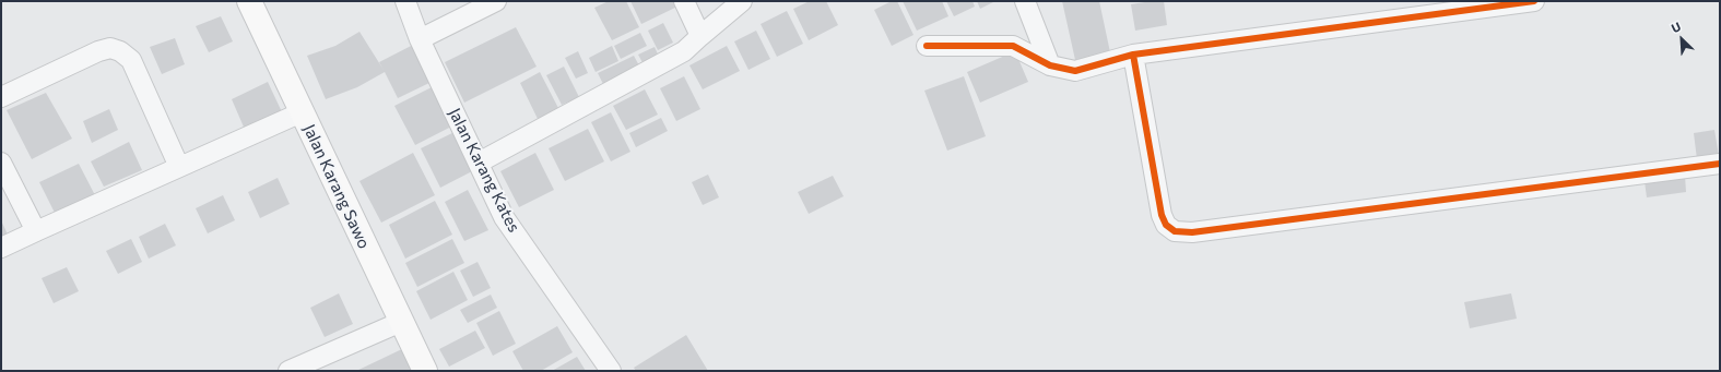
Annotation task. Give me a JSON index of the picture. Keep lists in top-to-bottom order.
{
  "streets": {
    "street": ["Jalan Karang Kates", "Jalan Karang Sawo"]
  },
  "north": "top left"
}
